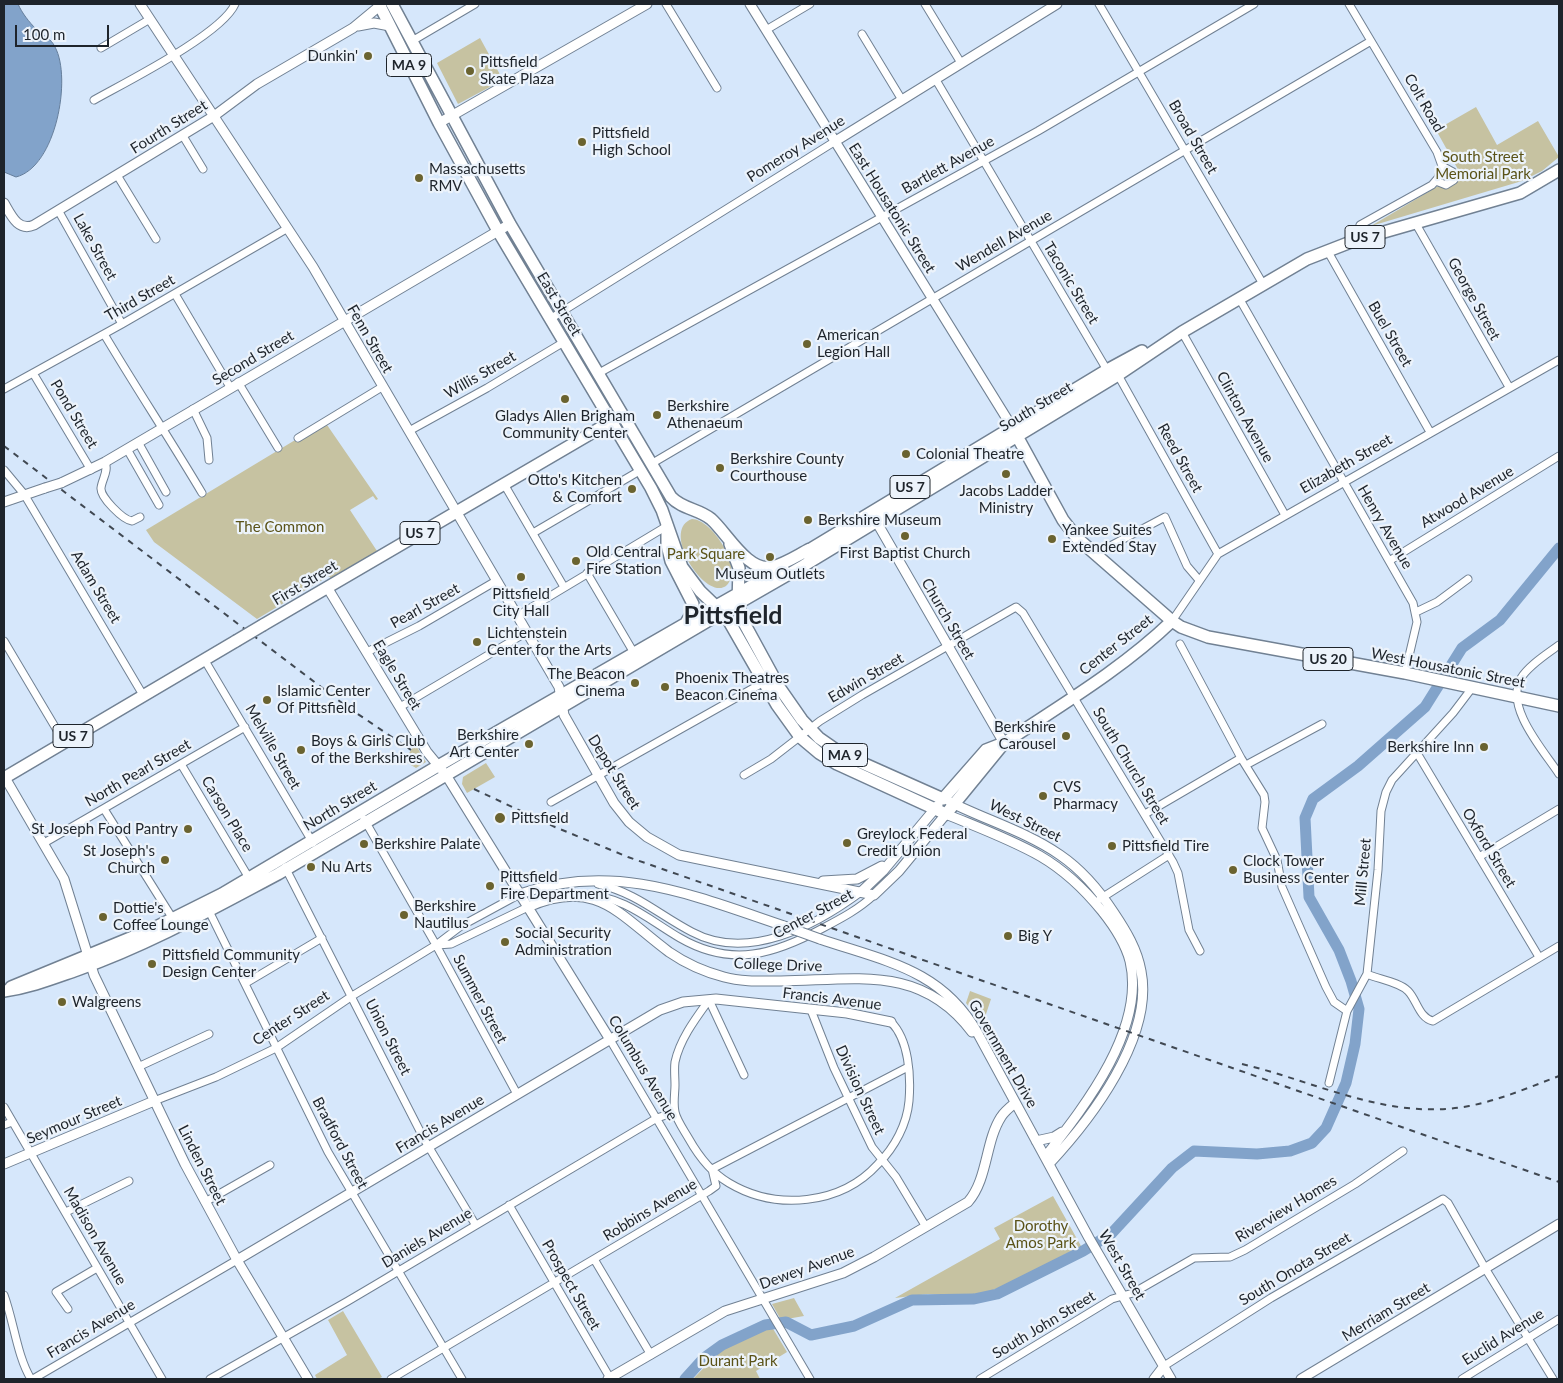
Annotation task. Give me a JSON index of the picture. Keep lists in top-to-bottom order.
{
  "streets": {
    "main road": [
      "MA 9",
      "US 7",
      "East Street",
      "South Street",
      "First Street",
      "Center Street",
      "US 20",
      "West Housatonic Street",
      "North Street",
      "West Street"
    ],
    "street": [
      "Colt Road",
      "Fourth Street",
      "Broad Street",
      "Pomeroy Avenue",
      "Bartlett Avenue",
      "East Housatonic Street",
      "Wendell Avenue",
      "Lake Street",
      "Taconic Street",
      "Third Street",
      "George Street",
      "Buel Street",
      "Fenn Street",
      "Second Street",
      "Willis Street",
      "Pond Street",
      "Clinton Avenue",
      "Reed Street",
      "Elizabeth Street",
      "Atwood Avenue",
      "Henry Avenue",
      "Adam Street",
      "Pearl Street",
      "Church Street",
      "Eagle Street",
      "Edwin Street",
      "Melville Street",
      "South Church Street",
      "Depot Street",
      "North Pearl Street",
      "Carson Place",
      "Oxford Street",
      "Mill Street",
      "College Drive",
      "Summer Street",
      "Francis Avenue",
      "Union Street",
      "Government Drive",
      "Columbus Avenue",
      "Division Street",
      "Seymour Street",
      "Bradford Street",
      "Linden Street",
      "Riverview Homes",
      "Robbins Avenue",
      "Madison Avenue",
      "Daniels Avenue",
      "Dewey Avenue",
      "South Onota Street",
      "Prospect Street",
      "Merriam Street",
      "South John Street",
      "Euclid Avenue"
    ]
  },
  "crossings": [
    ["MA 9", "US 7"],
    ["MA 9", "East Street"],
    ["MA 9", "South Street"],
    ["MA 9", "North Street"],
    ["MA 9", "West Street"],
    ["Colt Road", "Wendell Avenue"],
    ["Fourth Street", "Lake Street"],
    ["Fourth Street", "East Street"],
    ["Fourth Street", "Fenn Street"],
    ["Broad Street", "Bartlett Avenue"],
    ["Broad Street", "Wendell Avenue"],
    ["Broad Street", "South Street"],
    ["Pomeroy Avenue", "East Housatonic Street"],
    ["Pomeroy Avenue", "Taconic Street"],
    ["Pomeroy Avenue", "East Street"],
    ["Bartlett Avenue", "East Housatonic Street"],
    ["Bartlett Avenue", "Taconic Street"],
    ["Bartlett Avenue", "East Street"],
    ["East Housatonic Street", "Wendell Avenue"],
    ["East Housatonic Street", "South Street"],
    ["East Housatonic Street", "West Housatonic Street"],
    ["US 7", "East Street"],
    ["US 7", "South Street"],
    ["US 7", "North Street"],
    ["US 7", "West Street"],
    ["Wendell Avenue", "Taconic Street"],
    ["Wendell Avenue", "East Street"],
    ["Lake Street", "Third Street"],
    ["Taconic Street", "South Street"],
    ["Third Street", "Fenn Street"],
    ["Third Street", "Pond Street"],
    ["George Street", "South Street"],
    ["George Street", "Elizabeth Street"],
    ["East Street", "Second Street"],
    ["East Street", "Willis Street"],
    ["East Street", "First Street"],
    ["East Street", "North Street"],
    ["Buel Street", "South Street"],
    ["Buel Street", "Elizabeth Street"],
    ["Fenn Street", "Second Street"],
    ["Fenn Street", "Willis Street"],
    ["Fenn Street", "First Street"],
    ["Fenn Street", "Pearl Street"],
    ["Fenn Street", "Depot Street"],
    ["Fenn Street", "North Street"],
    ["Second Street", "Pond Street"],
    ["Second Street", "Adam Street"],
    ["South Street", "Clinton Avenue"],
    ["South Street", "Reed Street"],
    ["South Street", "Henry Avenue"],
    ["South Street", "Church Street"],
    ["South Street", "West Housatonic Street"],
    ["South Street", "North Street"],
    ["South Street", "West Street"],
    ["Clinton Avenue", "Elizabeth Street"],
    ["Reed Street", "Elizabeth Street"],
    ["Elizabeth Street", "Henry Avenue"],
    ["Elizabeth Street", "Center Street"],
    ["Elizabeth Street", "West Housatonic Street"],
    ["Atwood Avenue", "Henry Avenue"],
    ["First Street", "Adam Street"],
    ["First Street", "Eagle Street"],
    ["First Street", "Melville Street"],
    ["First Street", "Linden Street"],
    ["Pearl Street", "Eagle Street"],
    ["Church Street", "Center Street"],
    ["Church Street", "Edwin Street"],
    ["Center Street", "West Housatonic Street"],
    ["Center Street", "South Church Street"],
    ["Center Street", "Depot Street"],
    ["Center Street", "West Street"],
    ["Center Street", "College Drive"],
    ["Center Street", "Summer Street"],
    ["Center Street", "Union Street"],
    ["Center Street", "Government Drive"],
    ["Center Street", "Columbus Avenue"],
    ["Center Street", "Seymour Street"],
    ["Center Street", "Bradford Street"],
    ["Center Street", "Linden Street"],
    ["West Housatonic Street", "Mill Street"],
    ["Eagle Street", "North Street"],
    ["Eagle Street", "Columbus Avenue"],
    ["Edwin Street", "South Church Street"],
    ["Edwin Street", "West Street"],
    ["Melville Street", "North Pearl Street"],
    ["Melville Street", "North Street"],
    ["Depot Street", "North Street"],
    ["North Pearl Street", "Carson Place"],
    ["North Pearl Street", "Linden Street"],
    ["North Street", "Carson Place"],
    ["North Street", "West Street"],
    ["North Street", "Summer Street"],
    ["North Street", "Union Street"],
    ["North Street", "Columbus Avenue"],
    ["North Street", "Bradford Street"],
    ["North Street", "Linden Street"],
    ["West Street", "Government Drive"],
    ["West Street", "Riverview Homes"],
    ["West Street", "South Onota Street"],
    ["West Street", "South John Street"],
    ["Oxford Street", "Mill Street"],
    ["College Drive", "Government Drive"],
    ["Summer Street", "Francis Avenue"],
    ["Francis Avenue", "Union Street"],
    ["Francis Avenue", "Columbus Avenue"],
    ["Francis Avenue", "Division Street"],
    ["Francis Avenue", "Bradford Street"],
    ["Francis Avenue", "Linden Street"],
    ["Francis Avenue", "Madison Avenue"],
    ["Union Street", "Daniels Avenue"],
    ["Government Drive", "Dewey Avenue"],
    ["Columbus Avenue", "Robbins Avenue"],
    ["Columbus Avenue", "Daniels Avenue"],
    ["Columbus Avenue", "Dewey Avenue"],
    ["Division Street", "Robbins Avenue"],
    ["Division Street", "Dewey Avenue"],
    ["Seymour Street", "Linden Street"],
    ["Seymour Street", "Madison Avenue"],
    ["Bradford Street", "Robbins Avenue"],
    ["Bradford Street", "Daniels Avenue"],
    ["Linden Street", "Daniels Avenue"],
    ["Riverview Homes", "South John Street"],
    ["Robbins Avenue", "Prospect Street"],
    ["Daniels Avenue", "Prospect Street"],
    ["Dewey Avenue", "Prospect Street"],
    ["South Onota Street", "Merriam Street"]
  ],
  "districts": ["Pittsfield"],
  "parks": [
    "South Street Memorial Park",
    "The Common",
    "Park Square",
    "Dorothy Amos Park",
    "Durant Park"
  ],
  "places": [
    "Dunkin'",
    "Pittsfield Skate Plaza",
    "Pittsfield High School",
    "Massachusetts RMV",
    "American Legion Hall",
    "Gladys Allen Brigham Community Center",
    "Berkshire Athenaeum",
    "Colonial Theatre",
    "Berkshire County Courthouse",
    "Jacobs Ladder Ministry",
    "Otto's Kitchen & Comfort",
    "Berkshire Museum",
    "First Baptist Church",
    "Yankee Suites Extended Stay",
    "Museum Outlets",
    "Old Central Fire Station",
    "Pittsfield City Hall",
    "Lichtenstein Center for the Arts",
    "The Beacon Cinema",
    "Phoenix Theatres Beacon Cinema",
    "Islamic Center Of Pittsfield",
    "Berkshire Carousel",
    "Berkshire Art Center",
    "Berkshire Inn",
    "Boys & Girls Club of the Berkshires",
    "CVS Pharmacy",
    "Pittsfield",
    "St Joseph Food Pantry",
    "Greylock Federal Credit Union",
    "Berkshire Palate",
    "Pittsfield Tire",
    "St Joseph's Church",
    "Nu Arts",
    "Clock Tower Business Center",
    "Pittsfield Fire Department",
    "Berkshire Nautilus",
    "Dottie's Coffee Lounge",
    "Big Y",
    "Social Security Administration",
    "Pittsfield Community Design Center",
    "Walgreens"
  ],
  "scale_bar": "100 m"
}
